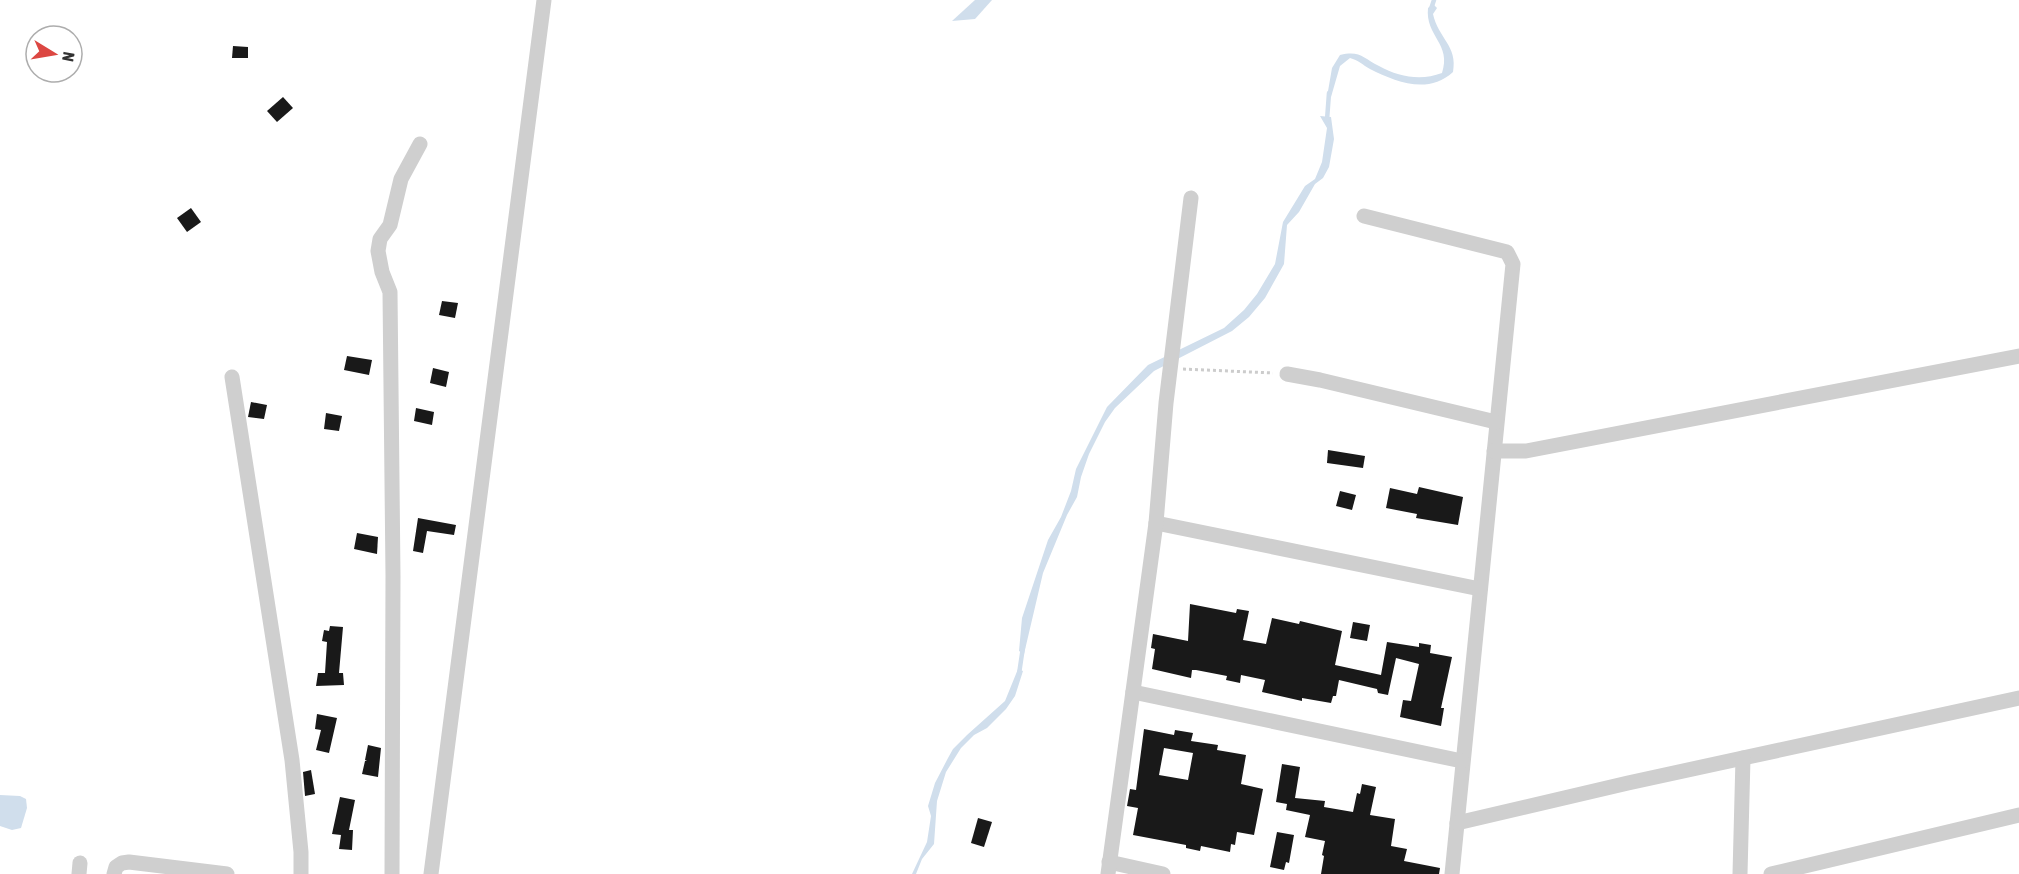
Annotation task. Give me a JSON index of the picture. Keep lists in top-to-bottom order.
{
  "north": "right"
}
